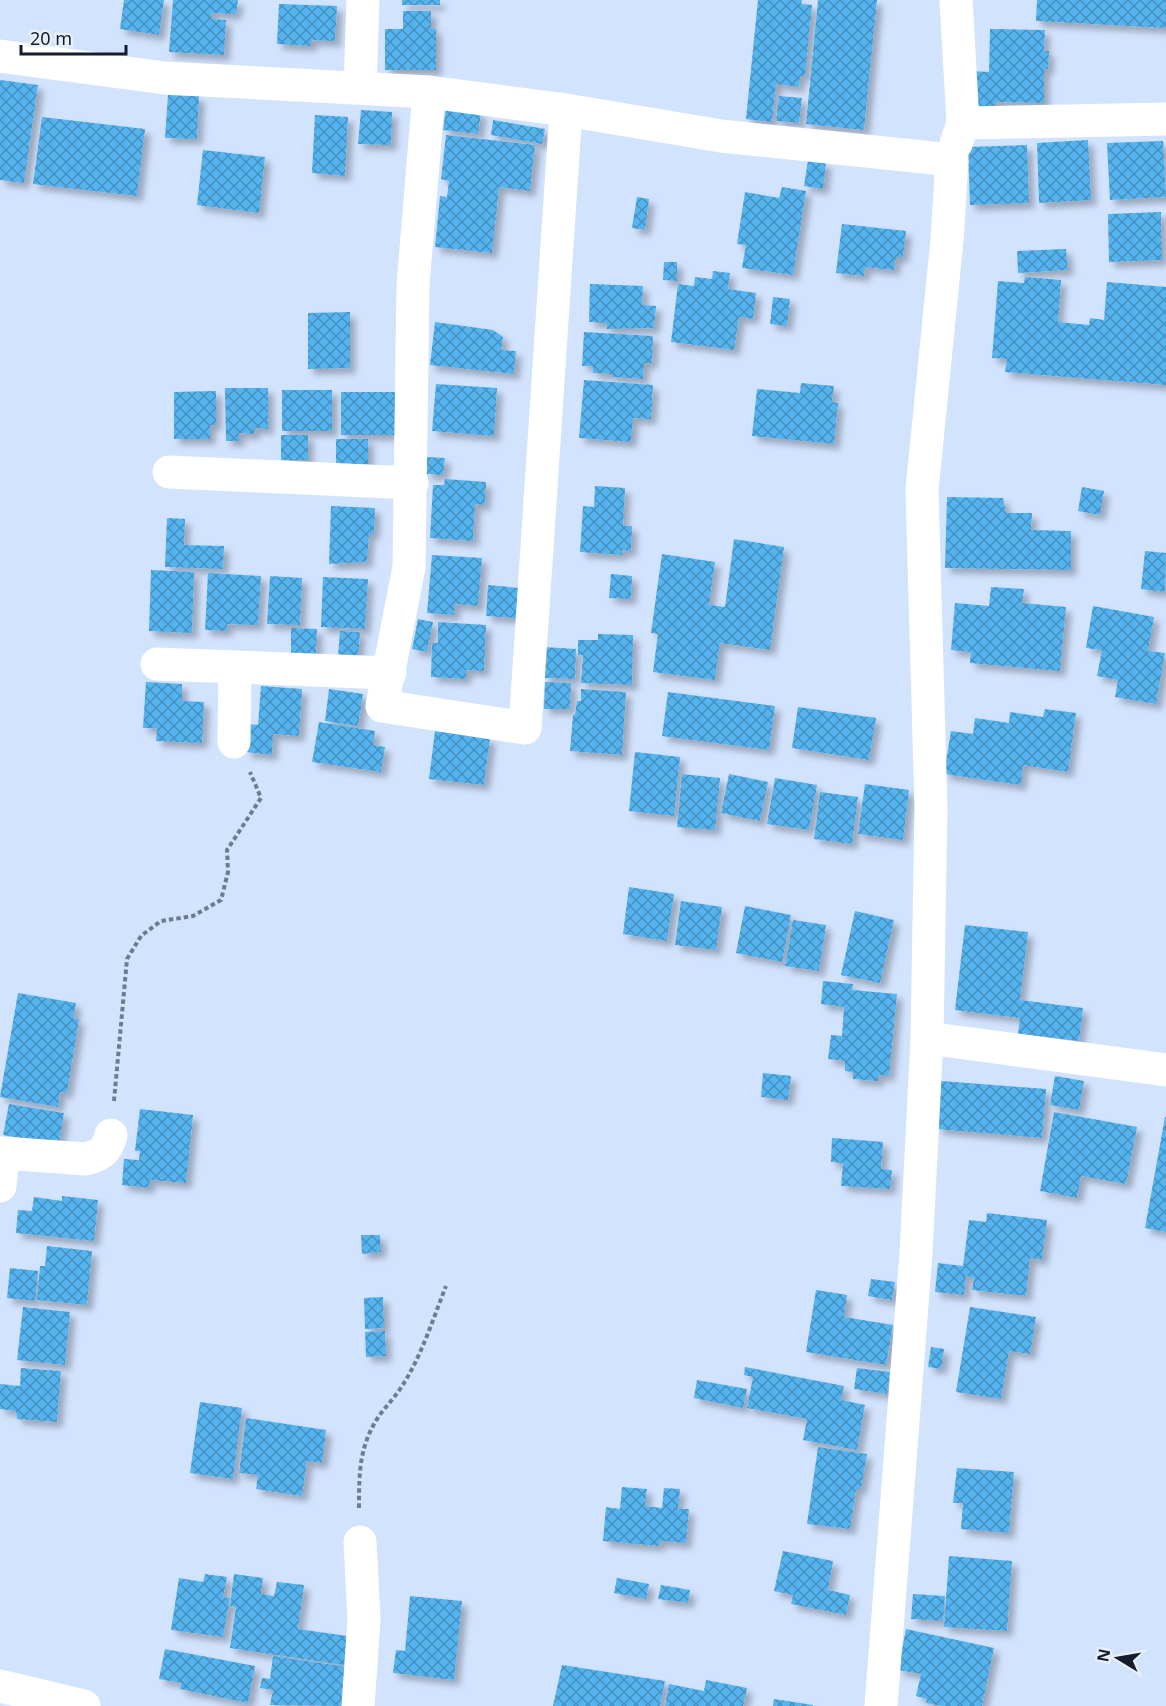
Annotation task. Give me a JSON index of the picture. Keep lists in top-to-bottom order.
{
  "scale_bar": "20 m",
  "north": "left"
}
